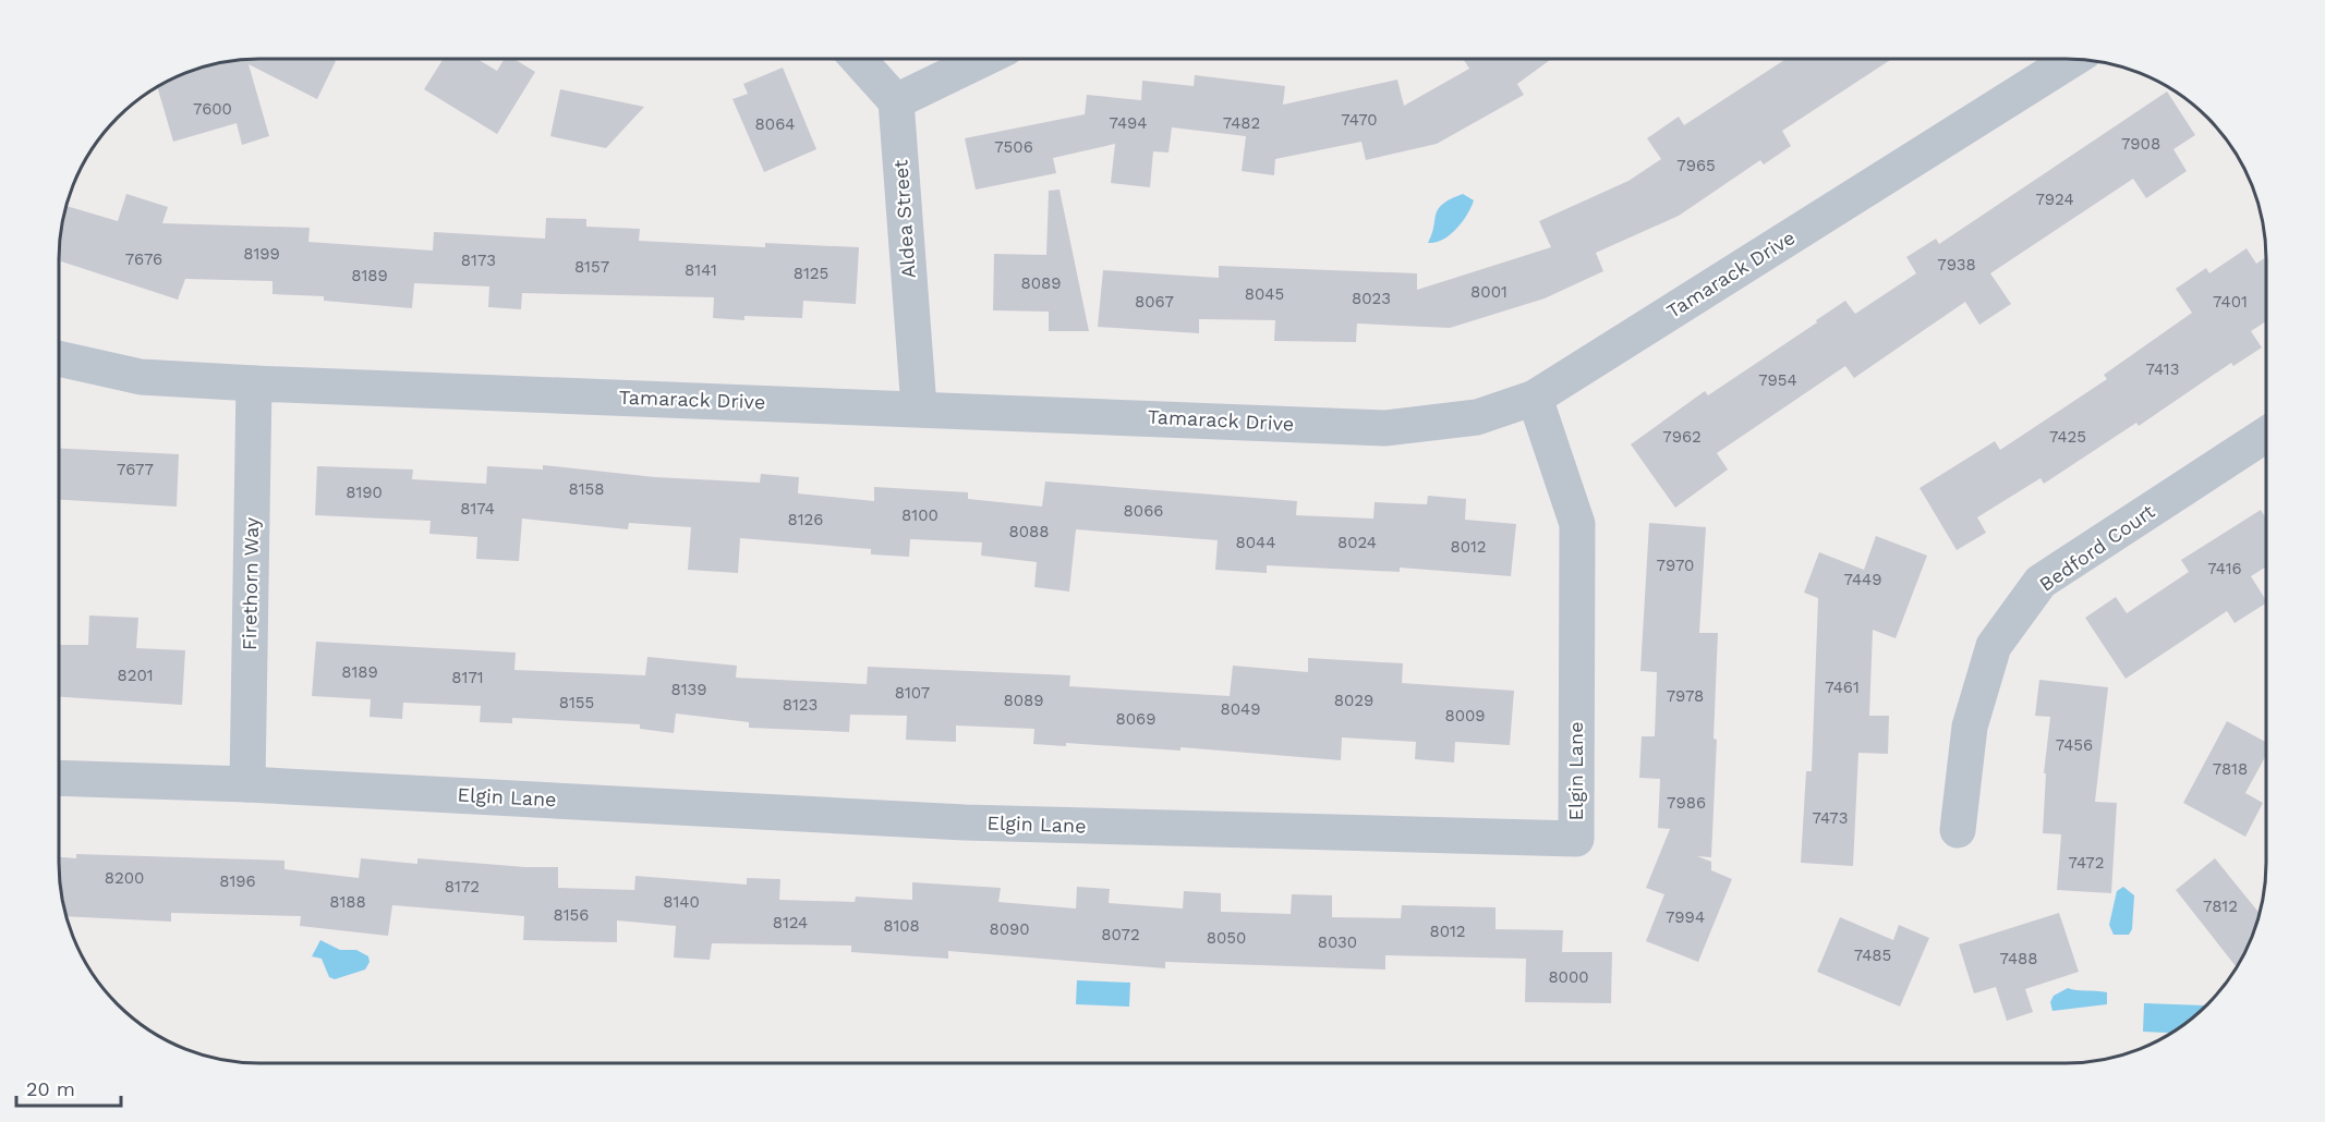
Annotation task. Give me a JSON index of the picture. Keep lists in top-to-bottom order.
{
  "streets": {
    "street": [
      "Aldea Street",
      "Tamarack Drive",
      "Bedford Court",
      "Firethorn Way",
      "Elgin Lane"
    ]
  },
  "crossings": [
    ["Aldea Street", "Tamarack Drive"],
    ["Tamarack Drive", "Firethorn Way"],
    ["Tamarack Drive", "Elgin Lane"],
    ["Firethorn Way", "Elgin Lane"]
  ],
  "house_numbers": [
    "7600",
    "7470",
    "7494",
    "7482",
    "8064",
    "7908",
    "7506",
    "7965",
    "7924",
    "8199",
    "7676",
    "8173",
    "7938",
    "8157",
    "8141",
    "8125",
    "8189",
    "8089",
    "8001",
    "8045",
    "8023",
    "8067",
    "7401",
    "7413",
    "7954",
    "7962",
    "7425",
    "7677",
    "8158",
    "8190",
    "8174",
    "8066",
    "8100",
    "8126",
    "8088",
    "8044",
    "8024",
    "8012",
    "7970",
    "7416",
    "7449",
    "8189",
    "8201",
    "8171",
    "7461",
    "8139",
    "8107",
    "7978",
    "8089",
    "8029",
    "8155",
    "8123",
    "8049",
    "8009",
    "8069",
    "7456",
    "7818",
    "7986",
    "7473",
    "7472",
    "8200",
    "8196",
    "8172",
    "8188",
    "8140",
    "7812",
    "8156",
    "7994",
    "8124",
    "8108",
    "8090",
    "8012",
    "8072",
    "8050",
    "8030",
    "7485",
    "7488",
    "8000"
  ],
  "scale_bar": "20 m"
}
